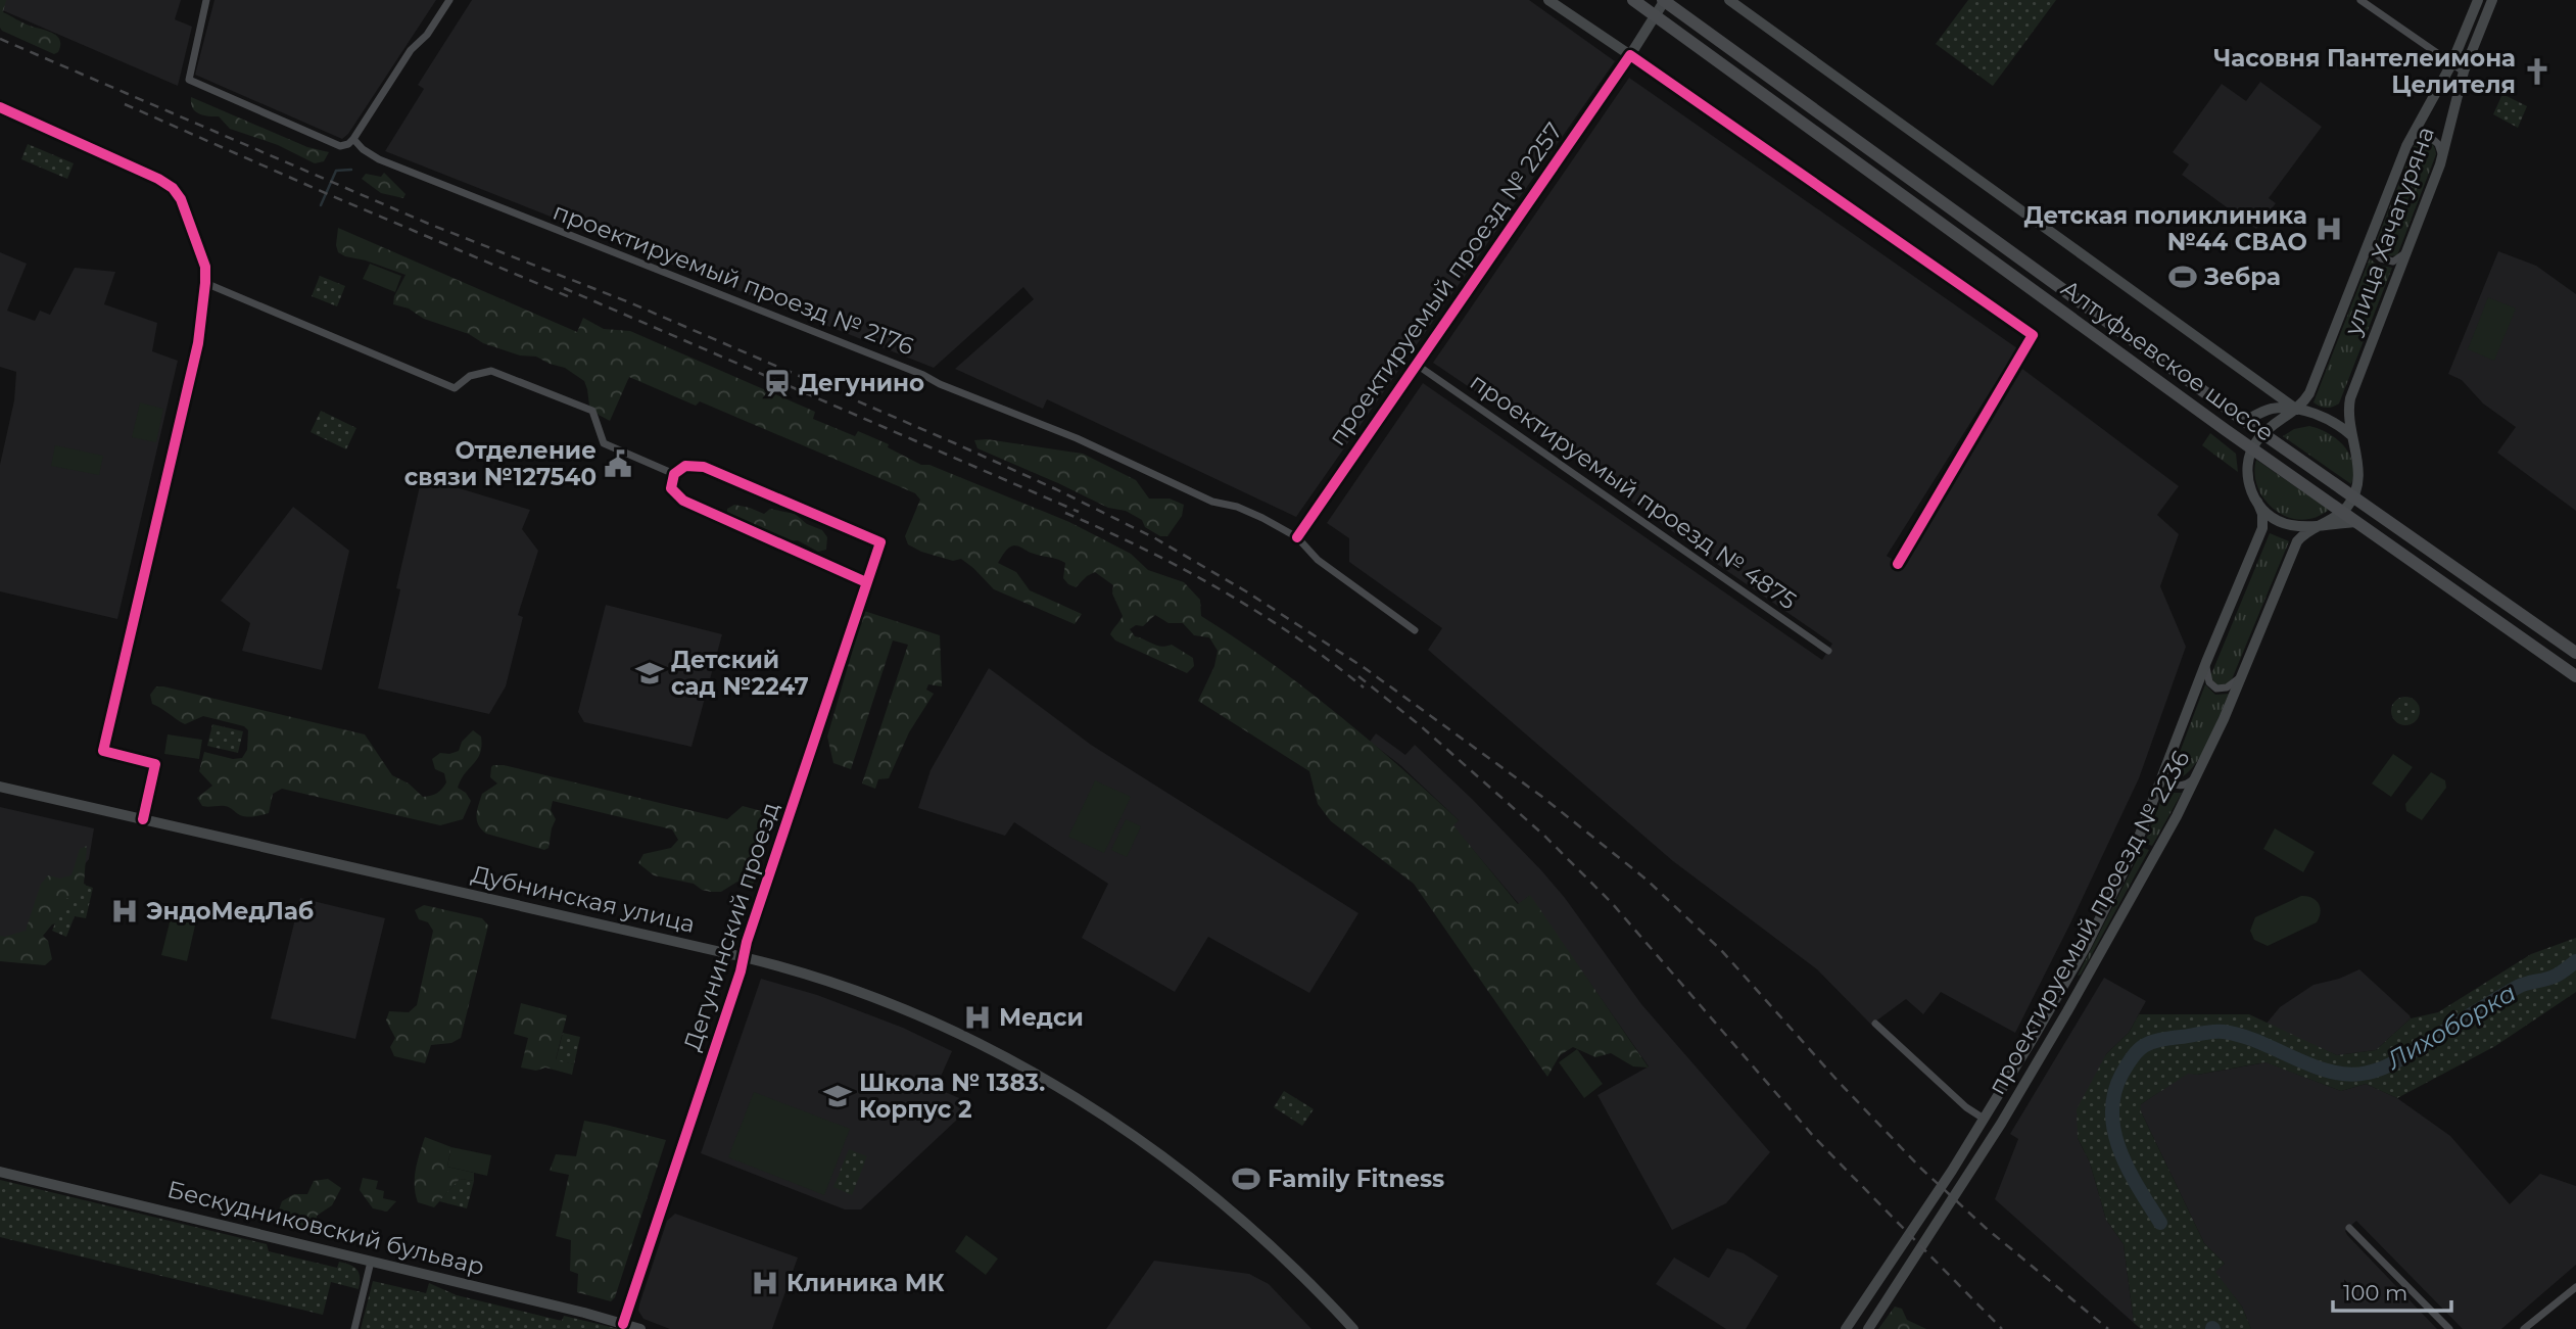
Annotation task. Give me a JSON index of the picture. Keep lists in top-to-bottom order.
{
  "streets": {
    "main road": [
      "улица Хачатуряна",
      "Алтуфьевское шоссе",
      "Дубнинская улица",
      "проектируемый проезд № 2236",
      "Дегунинский проезд",
      "Бескудниковский бульвар"
    ],
    "street": ["проектируемый проезд № 2176", "проектируемый проезд № 2257", "проектируемый проезд № 4875"]
  },
  "crossings": [
    ["улица Хачатуряна", "Алтуфьевское шоссе"],
    ["улица Хачатуряна", "проектируемый проезд № 2236"],
    ["проектируемый проезд № 2176", "проектируемый проезд № 2257"],
    ["проектируемый проезд № 2257", "проектируемый проезд № 4875"],
    ["Алтуфьевское шоссе", "проектируемый проезд № 2236"],
    ["Дубнинская улица", "Дегунинский проезд"],
    ["Дегунинский проезд", "Бескудниковский бульвар"]
  ],
  "water": ["Лихоборка"],
  "places": {
    "church": ["Часовня Пантелеимона Целителя"],
    "hospital": [
      "Детская поликлиника №44 СВАО",
      "ЭндоМедЛаб",
      "Медси",
      "Клиника МК"
    ],
    "sports": ["Зебра", "Family Fitness"],
    "station": ["Дегунино"],
    "public building": ["Отделение связи №127540"],
    "school or university": ["Детский сад №2247", "Школа № 1383. Корпус 2"]
  },
  "scale_bar": "100 m"
}
